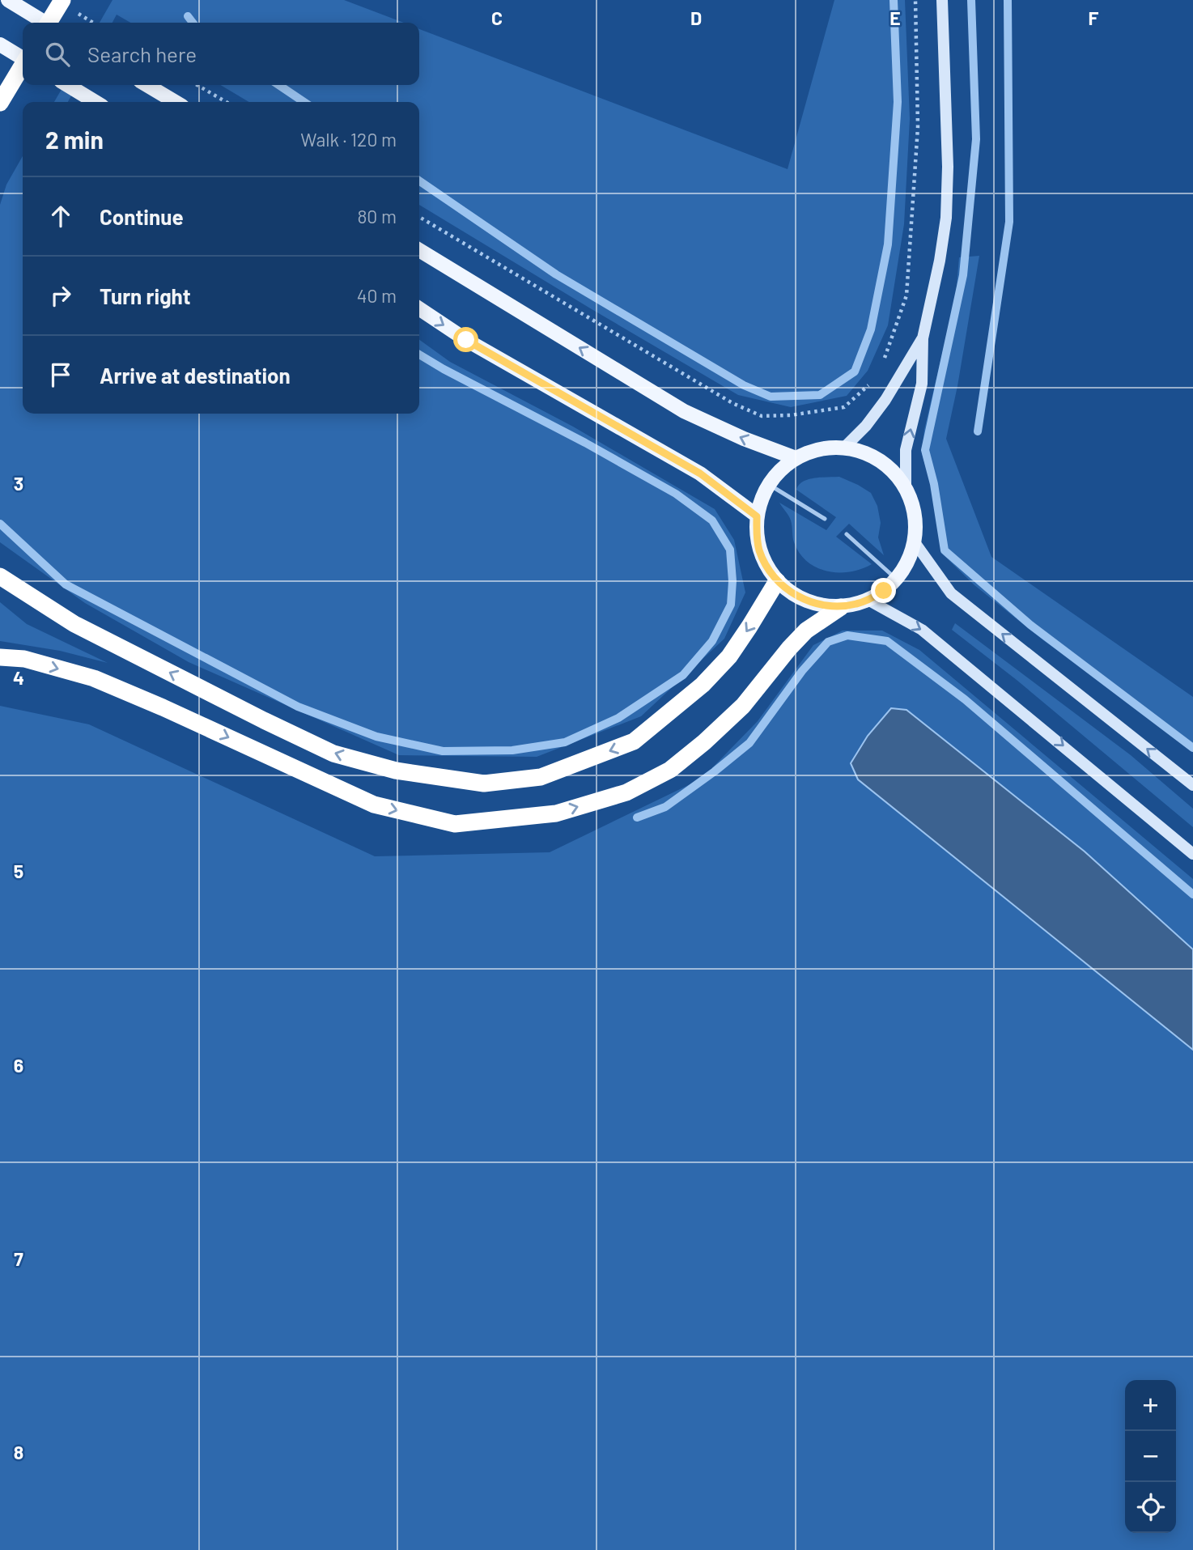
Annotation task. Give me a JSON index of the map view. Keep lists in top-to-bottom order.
{
  "page": {
    "search": "Search here",
    "heading": ["2 min", "Walk · 120 m"],
    "list": [
      ["Continue", "80 m"],
      ["Turn right", "40 m"],
      "Arrive at destination"
    ],
    "map_buttons": ["+", "−"]
  },
  "grid": {
    "columns": [
      "C",
      "D",
      "E",
      "F"
    ],
    "rows": [
      "3",
      "4",
      "5",
      "6",
      "7",
      "8"
    ]
  }
}
